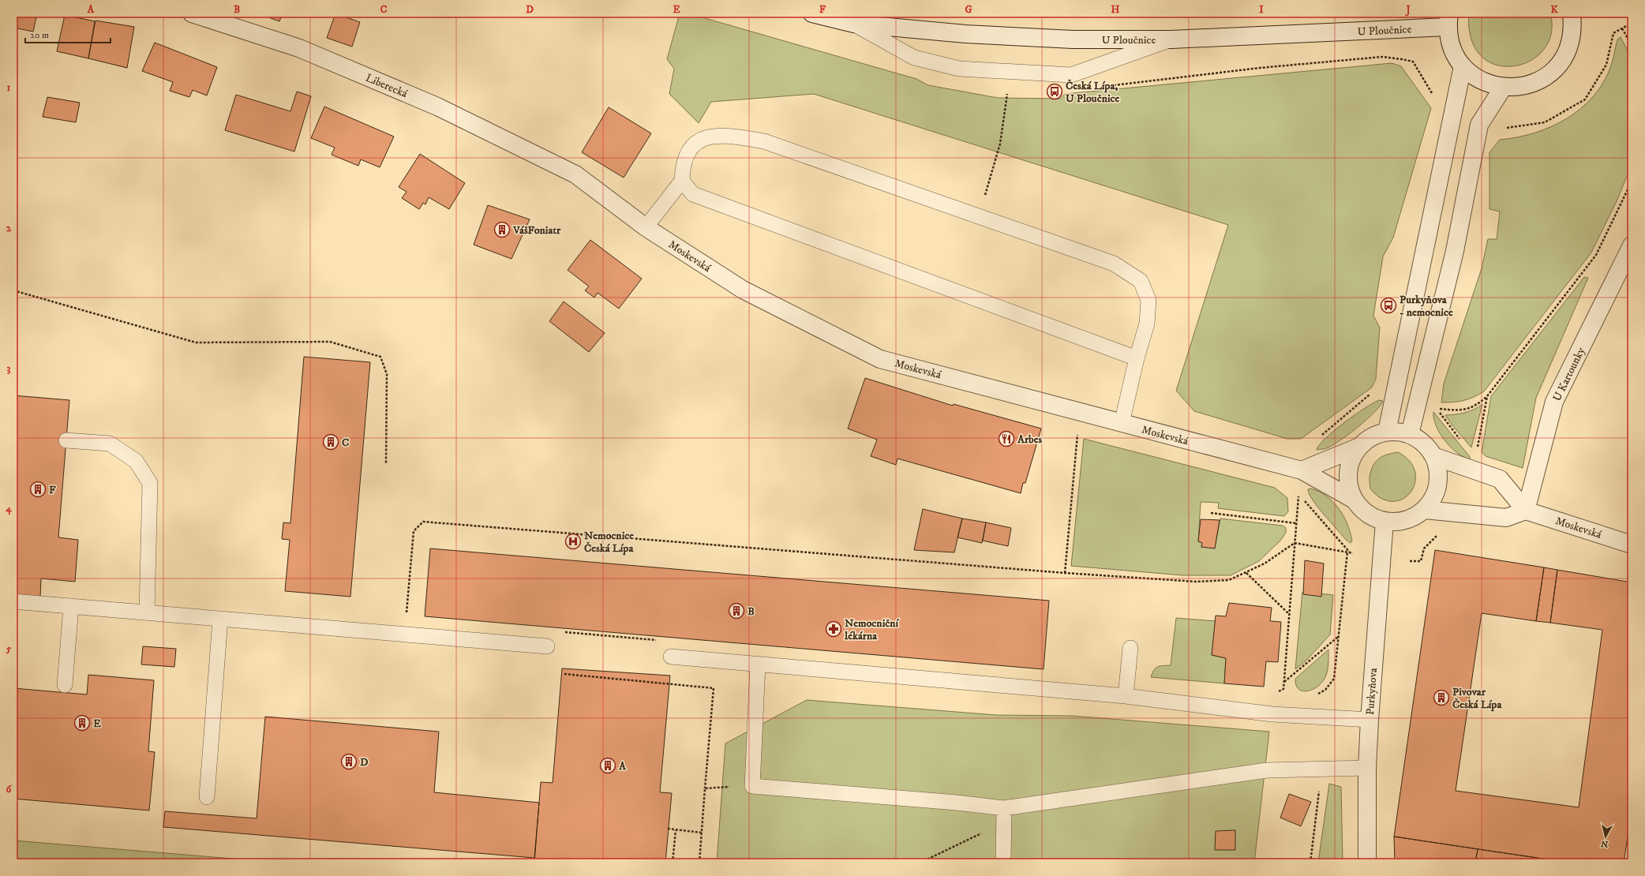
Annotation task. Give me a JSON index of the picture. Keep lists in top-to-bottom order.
{
  "streets": {
    "street": [
      "U Ploučnice",
      "Liberecká",
      "Moskevská",
      "U Kartounky",
      "Purkyňova"
    ]
  },
  "crossings": [
    ["Liberecká", "Moskevská"],
    ["Moskevská", "U Kartounky"],
    ["Moskevská", "Purkyňova"]
  ],
  "places": {
    "bus stop": ["Česká Lípa, U Ploučnice", "Purkyňova - nemocnice"],
    "building": [
      "VášFoniatr",
      "C",
      "F",
      "B",
      "Pivovar Česká Lípa",
      "E",
      "D",
      "A"
    ],
    "restaurant": ["Arbes"],
    "hospital": ["Nemocnice Česká Lípa"],
    "pharmacy": ["Nemocniční lékárna"]
  },
  "scale_bar": "20 m",
  "north": "bottom",
  "grid": {
    "columns": [
      "A",
      "B",
      "C",
      "D",
      "E",
      "F",
      "G",
      "H",
      "I",
      "J",
      "K"
    ],
    "rows": [
      "1",
      "2",
      "3",
      "4",
      "5",
      "6"
    ]
  }
}
